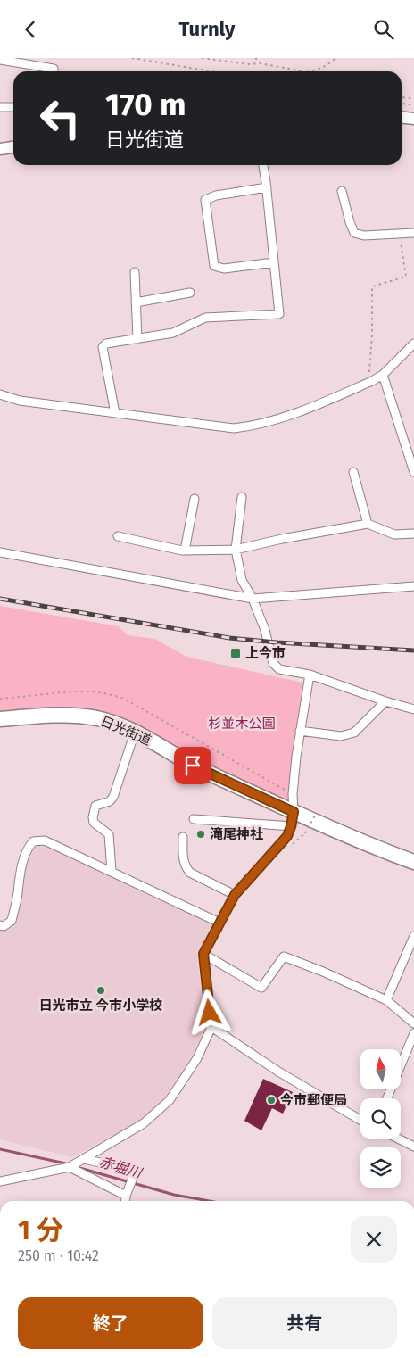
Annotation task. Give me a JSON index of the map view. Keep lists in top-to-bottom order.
{
  "streets": {
    "highway": ["日光街道"]
  },
  "water": ["赤堀川"],
  "parks": ["杉並木公園"],
  "places": {
    "transit": ["上今市"],
    "other": ["滝尾神社", "日光市立 今市小学校", "今市郵便局"]
  },
  "north": "top",
  "page": {
    "header": "Turnly",
    "turn": ["170 m", "日光街道"],
    "heading": ["1 分", "250 m · 10:42"],
    "buttons": ["終了", "共有"]
  }
}
